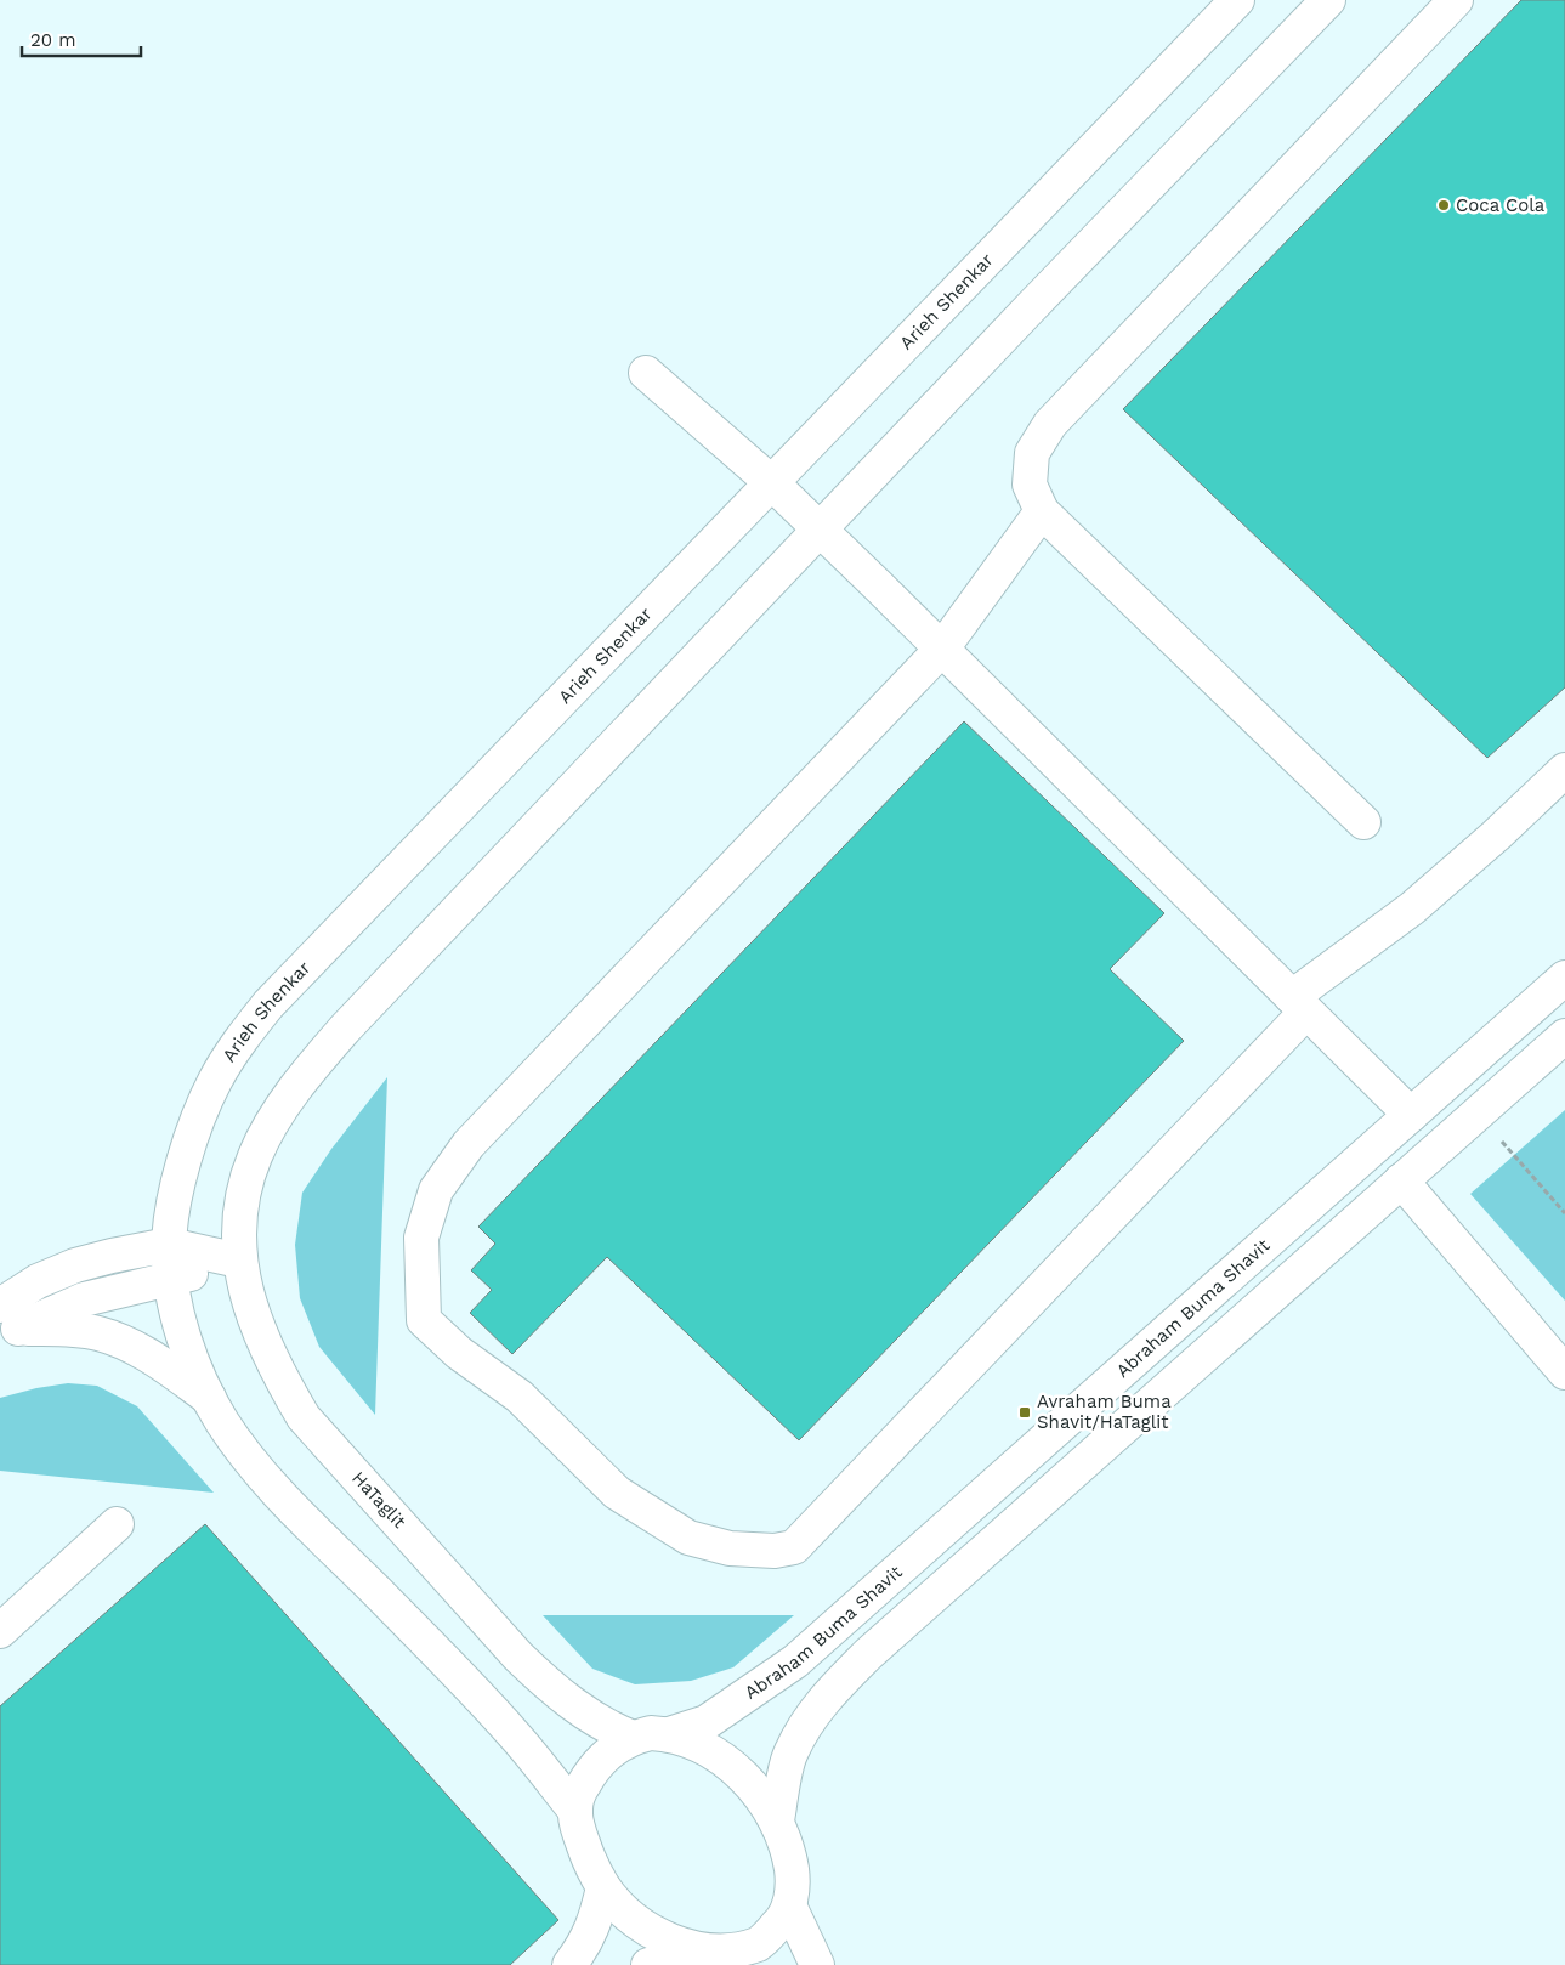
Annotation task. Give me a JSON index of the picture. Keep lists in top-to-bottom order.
{
  "streets": {
    "street": ["Arieh Shenkar", "Abraham Buma Shavit", "HaTaglit"]
  },
  "crossings": [
    ["Abraham Buma Shavit", "HaTaglit"]
  ],
  "places": {
    "other": ["Coca Cola"],
    "transit": ["Avraham Buma Shavit/HaTaglit"]
  },
  "scale_bar": "20 m"
}
